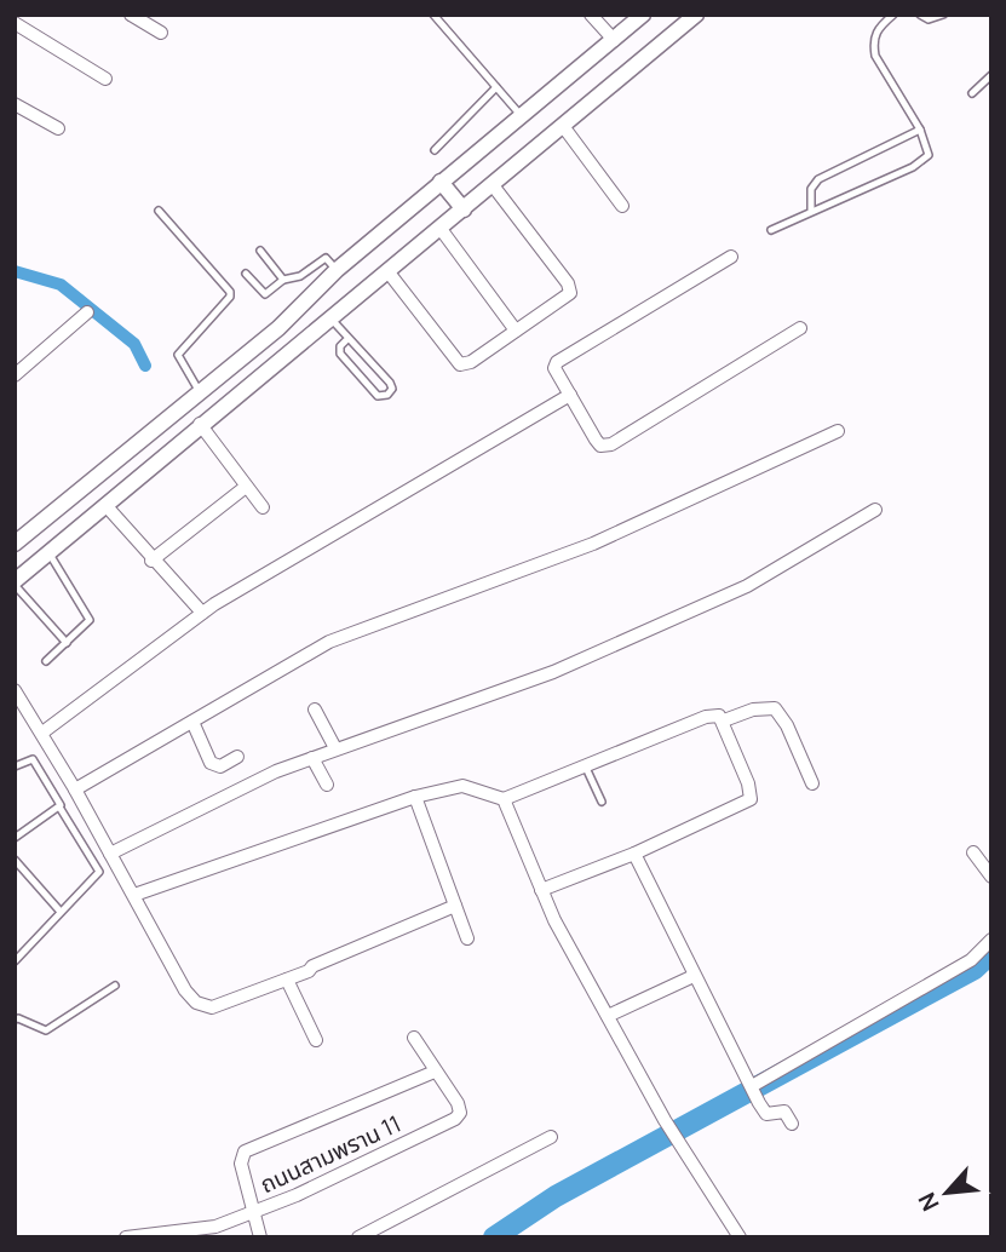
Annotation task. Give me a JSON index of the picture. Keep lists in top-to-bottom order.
{
  "streets": {
    "street": ["ถนนสามพราน 11"]
  },
  "north": "bottom left"
}
